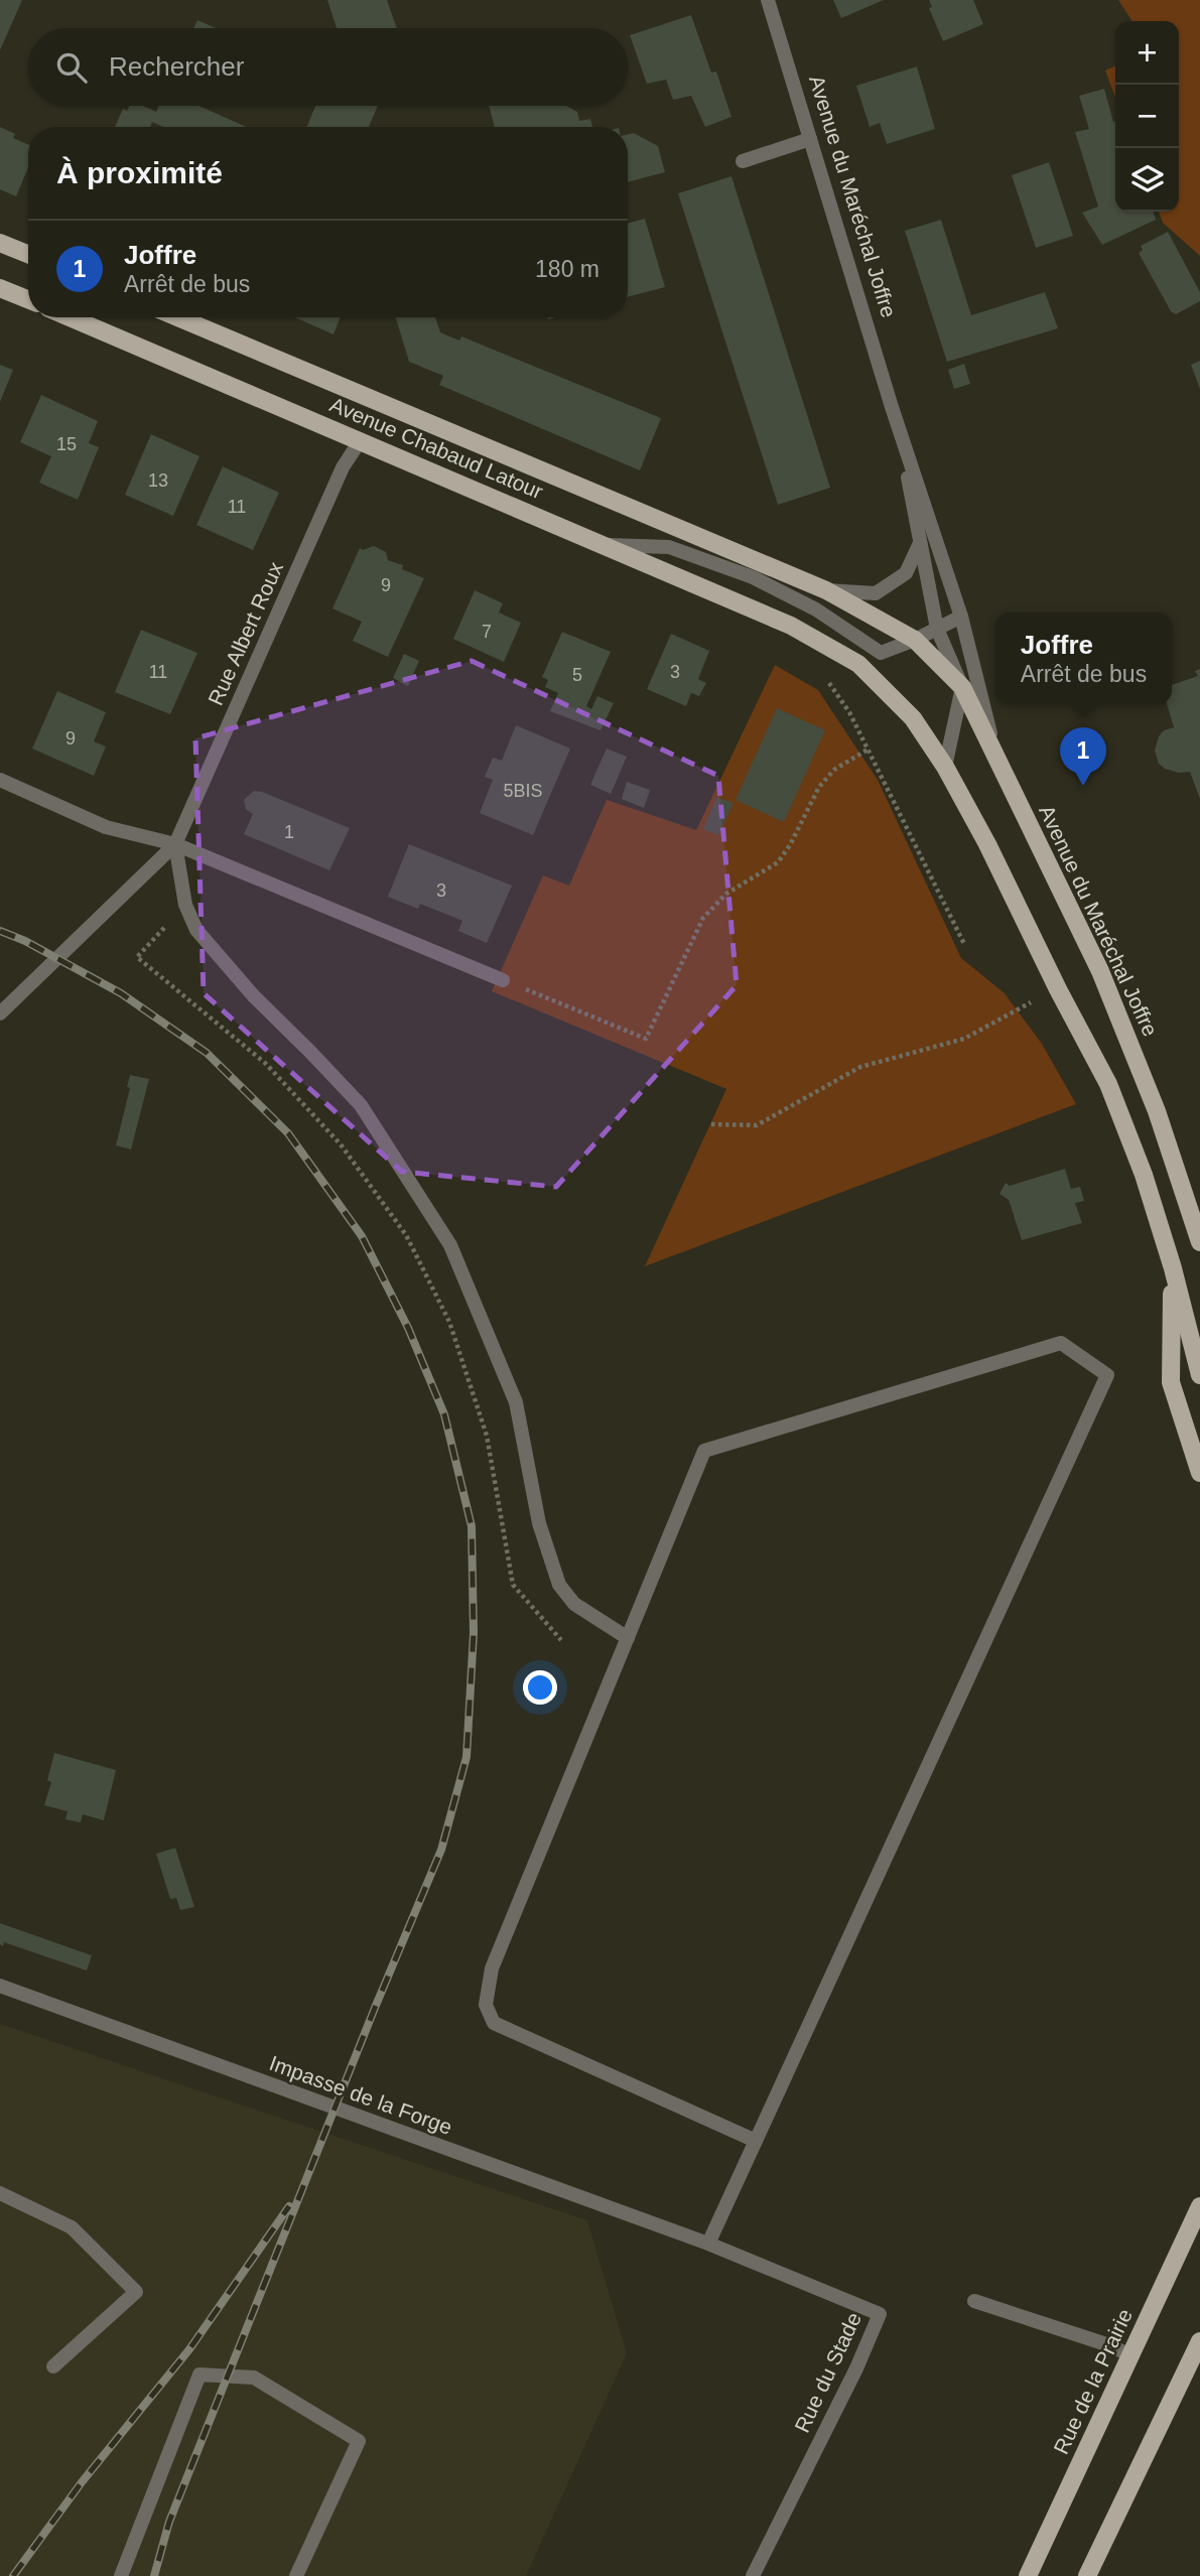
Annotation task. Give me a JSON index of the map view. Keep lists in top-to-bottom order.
{
  "streets": {
    "main road": ["Avenue du Maréchal Joffre", "Avenue Chabaud Latour", "Rue de la Prairie"],
    "street": ["Rue Albert Roux", "Impasse de la Forge", "Rue du Stade"]
  },
  "crossings": [
    ["Avenue du Maréchal Joffre", "Avenue Chabaud Latour"],
    ["Avenue Chabaud Latour", "Rue Albert Roux"],
    ["Impasse de la Forge", "Rue du Stade"]
  ],
  "house_numbers": [
    "15",
    "13",
    "11",
    "9",
    "7",
    "11",
    "3",
    "5",
    "9",
    "5BIS",
    "1",
    "3"
  ],
  "page": {
    "map_buttons": ["+", "−"],
    "search": "Rechercher",
    "heading": "À proximité",
    "list": [
      {
        "mark": "1",
        "name": "Joffre",
        "note": "Arrêt de bus",
        "value": "180 m"
      }
    ],
    "popup": ["Joffre", "Arrêt de bus"],
    "pins": "1"
  }
}
